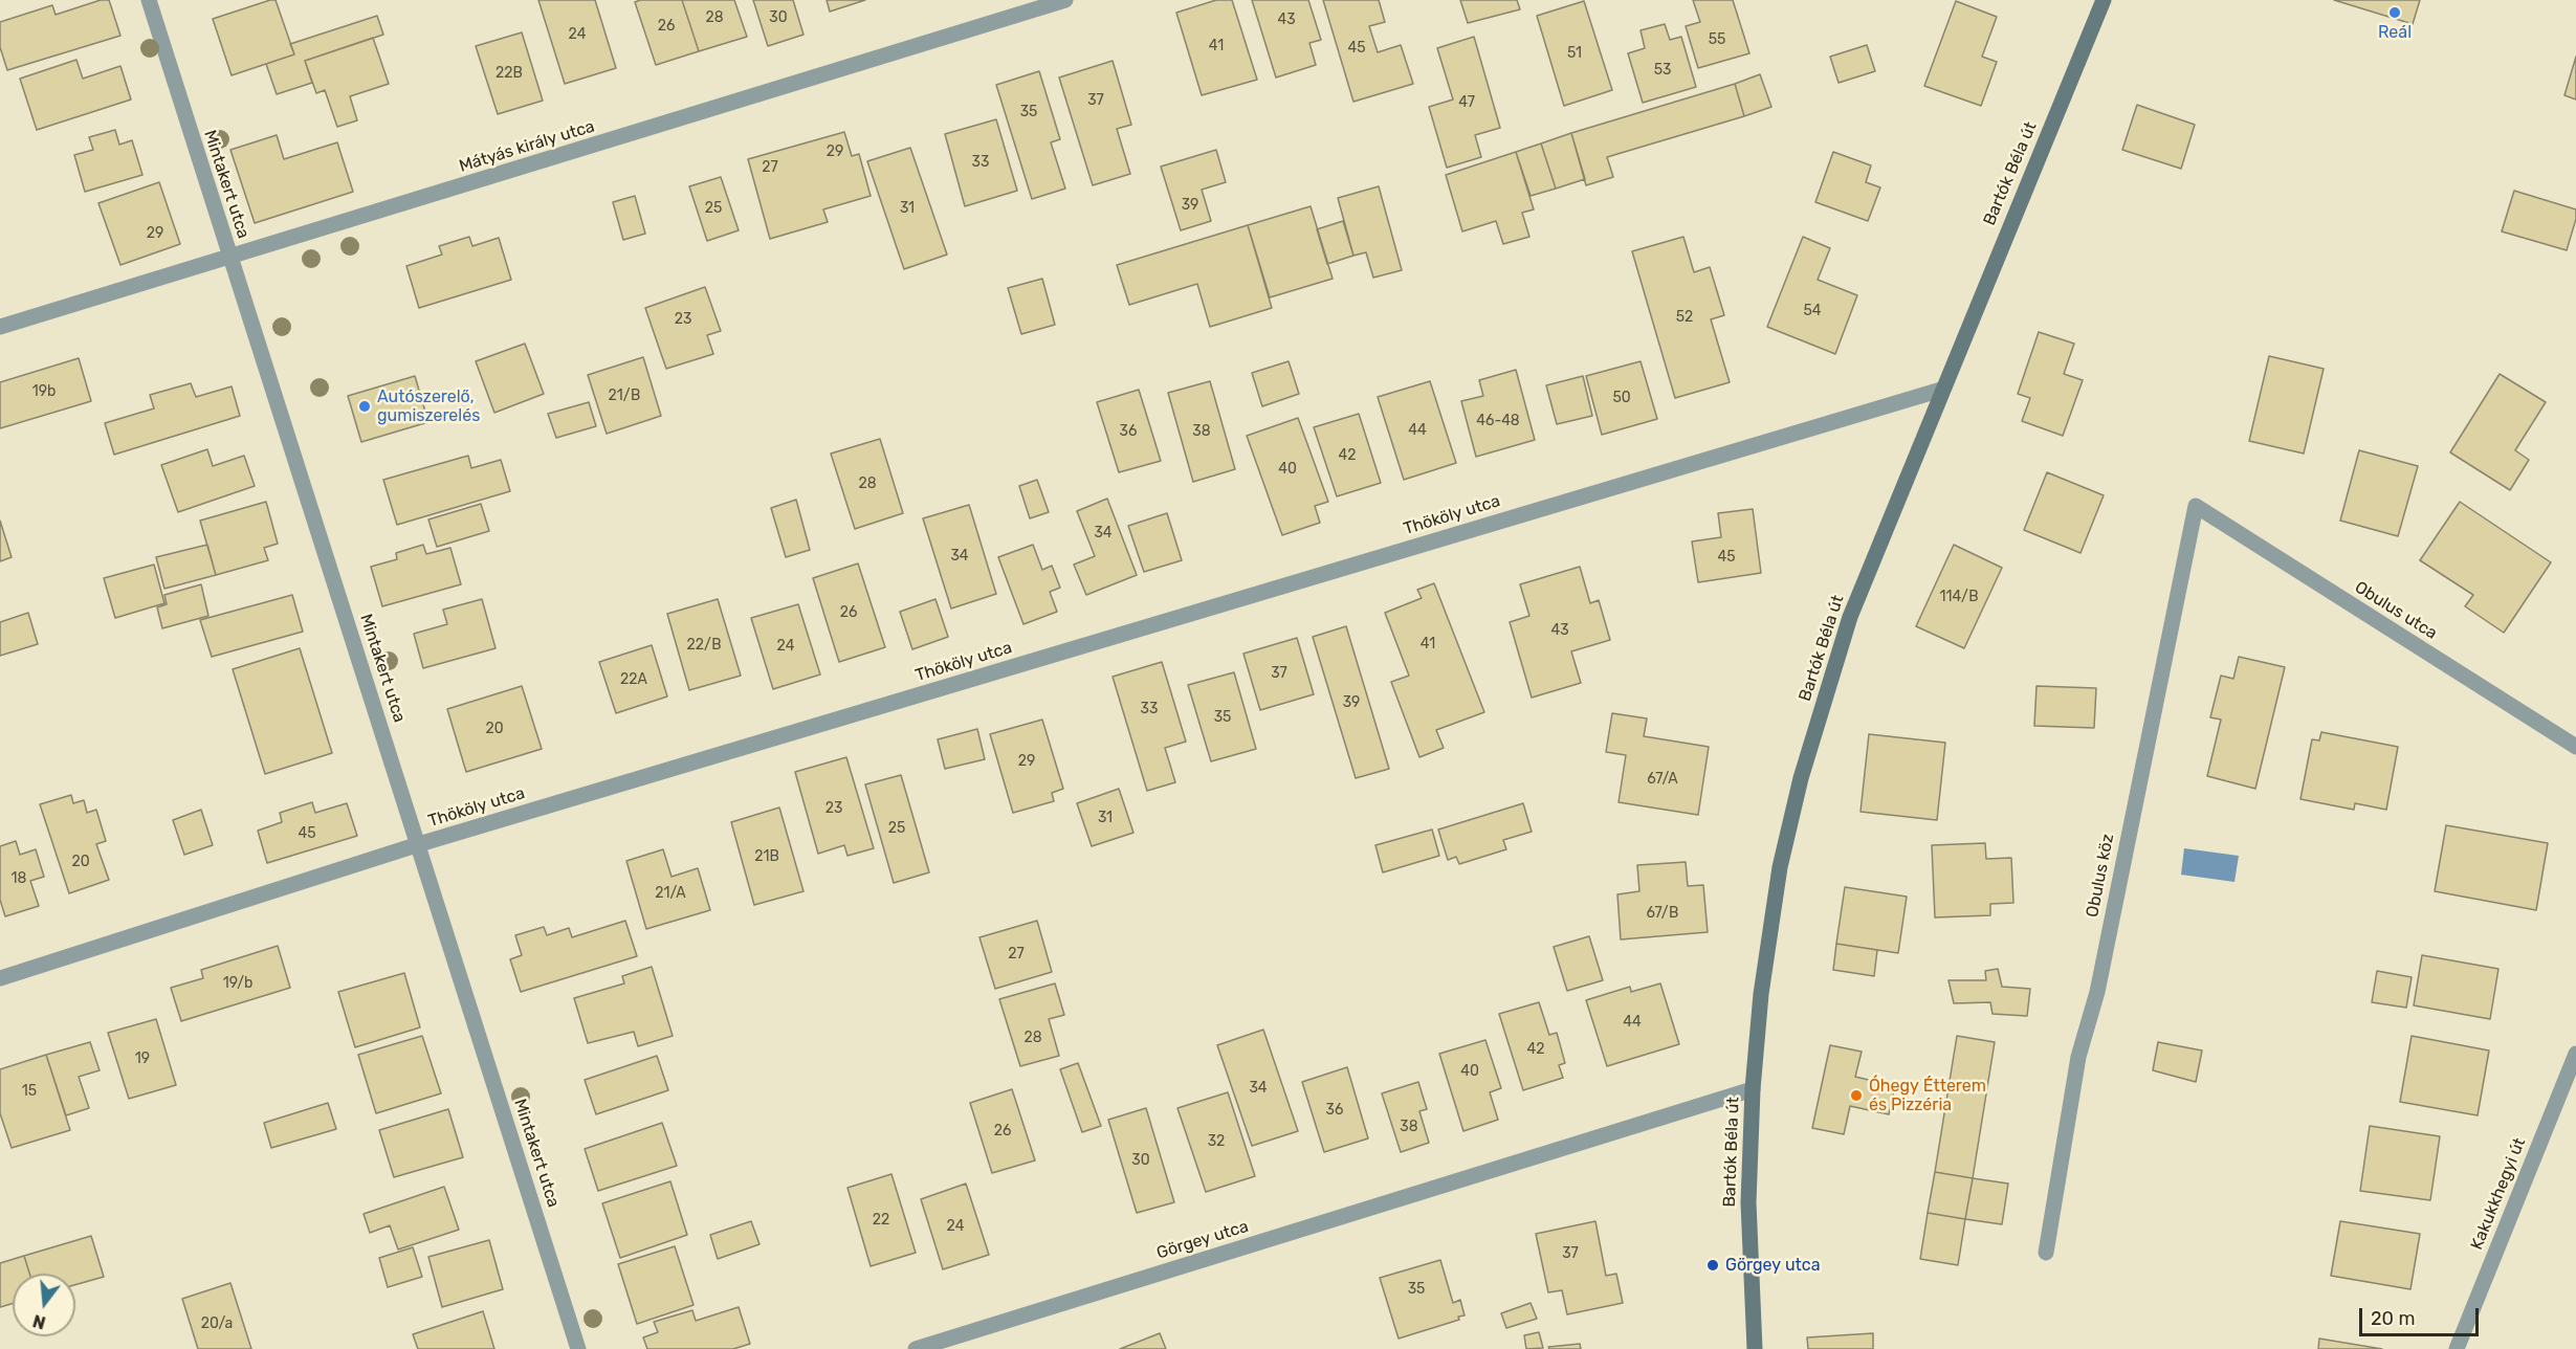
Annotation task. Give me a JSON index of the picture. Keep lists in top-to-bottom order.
{
  "streets": {
    "street": [
      "Mátyás király utca",
      "Bartók Béla út",
      "Mintakert utca",
      "Thököly utca",
      "Obulus utca",
      "Obulus köz",
      "Kakukkhegyi út",
      "Görgey utca"
    ]
  },
  "crossings": [
    ["Mátyás király utca", "Mintakert utca"],
    ["Bartók Béla út", "Thököly utca"],
    ["Bartók Béla út", "Görgey utca"],
    ["Mintakert utca", "Thököly utca"],
    ["Obulus utca", "Obulus köz"]
  ],
  "places": [
    "Reál",
    "Autószerelő, gumiszerelés",
    "Óhegy Étterem és Pizzéria",
    "Görgey utca"
  ],
  "house_numbers": [
    "28",
    "30",
    "43",
    "26",
    "24",
    "55",
    "41",
    "45",
    "51",
    "53",
    "22B",
    "37",
    "47",
    "35",
    "29",
    "33",
    "27",
    "39",
    "25",
    "31",
    "29",
    "54",
    "52",
    "23",
    "19b",
    "21/B",
    "50",
    "46-48",
    "44",
    "36",
    "38",
    "42",
    "40",
    "28",
    "34",
    "34",
    "45",
    "114/B",
    "26",
    "43",
    "41",
    "22/B",
    "24",
    "37",
    "22A",
    "39",
    "33",
    "35",
    "20",
    "29",
    "67/A",
    "23",
    "31",
    "25",
    "45",
    "21B",
    "20",
    "18",
    "21/A",
    "67/B",
    "27",
    "19/b",
    "44",
    "28",
    "42",
    "19",
    "40",
    "34",
    "15",
    "36",
    "38",
    "26",
    "32",
    "30",
    "22",
    "24",
    "37",
    "35",
    "20/a"
  ],
  "scale_bar": "20 m",
  "north": "bottom"
}
